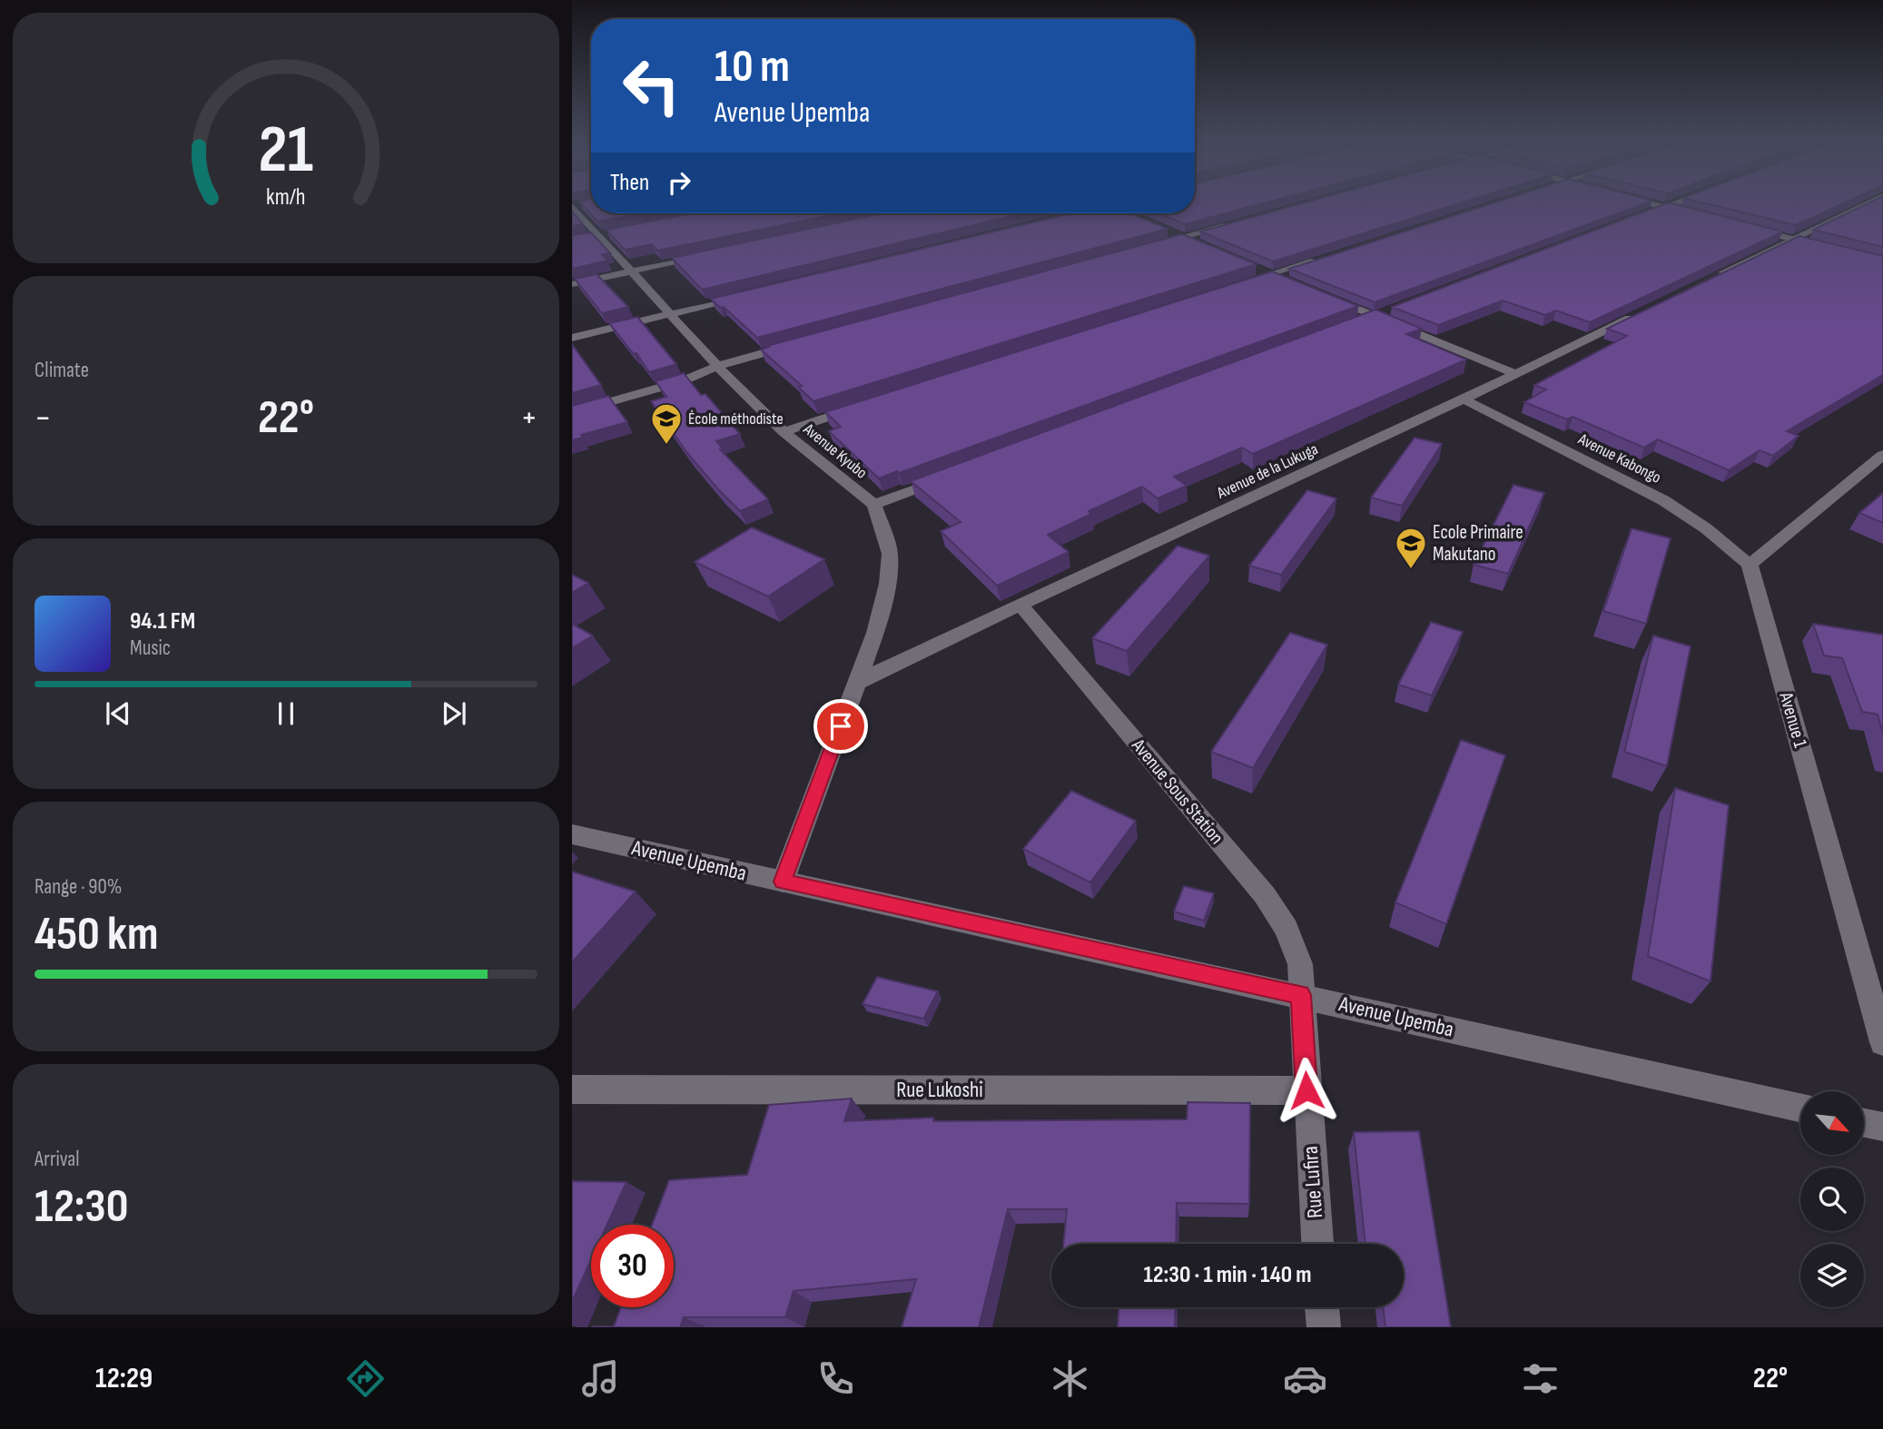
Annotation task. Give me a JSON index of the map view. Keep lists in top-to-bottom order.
{
  "streets": {
    "street": [
      "Avenue Kyubo",
      "Avenue Kabongo",
      "Avenue de la Lukuga",
      "Avenue 1",
      "Avenue Sous Station",
      "Avenue Upemba",
      "Rue Lukoshi",
      "Rue Lufira"
    ]
  },
  "crossings": [
    ["Avenue Kyubo", "Avenue de la Lukuga"],
    ["Avenue Kabongo", "Avenue de la Lukuga"],
    ["Avenue Kabongo", "Avenue 1"],
    ["Avenue de la Lukuga", "Avenue Sous Station"],
    ["Avenue Sous Station", "Avenue Upemba"],
    ["Avenue Sous Station", "Rue Lufira"],
    ["Avenue Upemba", "Rue Lufira"],
    ["Rue Lukoshi", "Rue Lufira"]
  ],
  "places": {
    "school or university": ["École méthodiste", "Ecole Primaire Makutano"]
  },
  "north": "bottom right",
  "page": {
    "turn": ["10 m", "Avenue Upemba"],
    "then": "Then",
    "tile": [
      "Climate",
      ["Range · 90%", "450 km"],
      ["Arrival", "12:30"]
    ],
    "heat": ["−", "22°", "+"],
    "song": ["94.1 FM", "Music"],
    "limit": "30",
    "trip": "12:30 · 1 min · 140 m",
    "tabs": ["12:29", "22°"],
    "gauge": ["21", "km/h"]
  }
}
